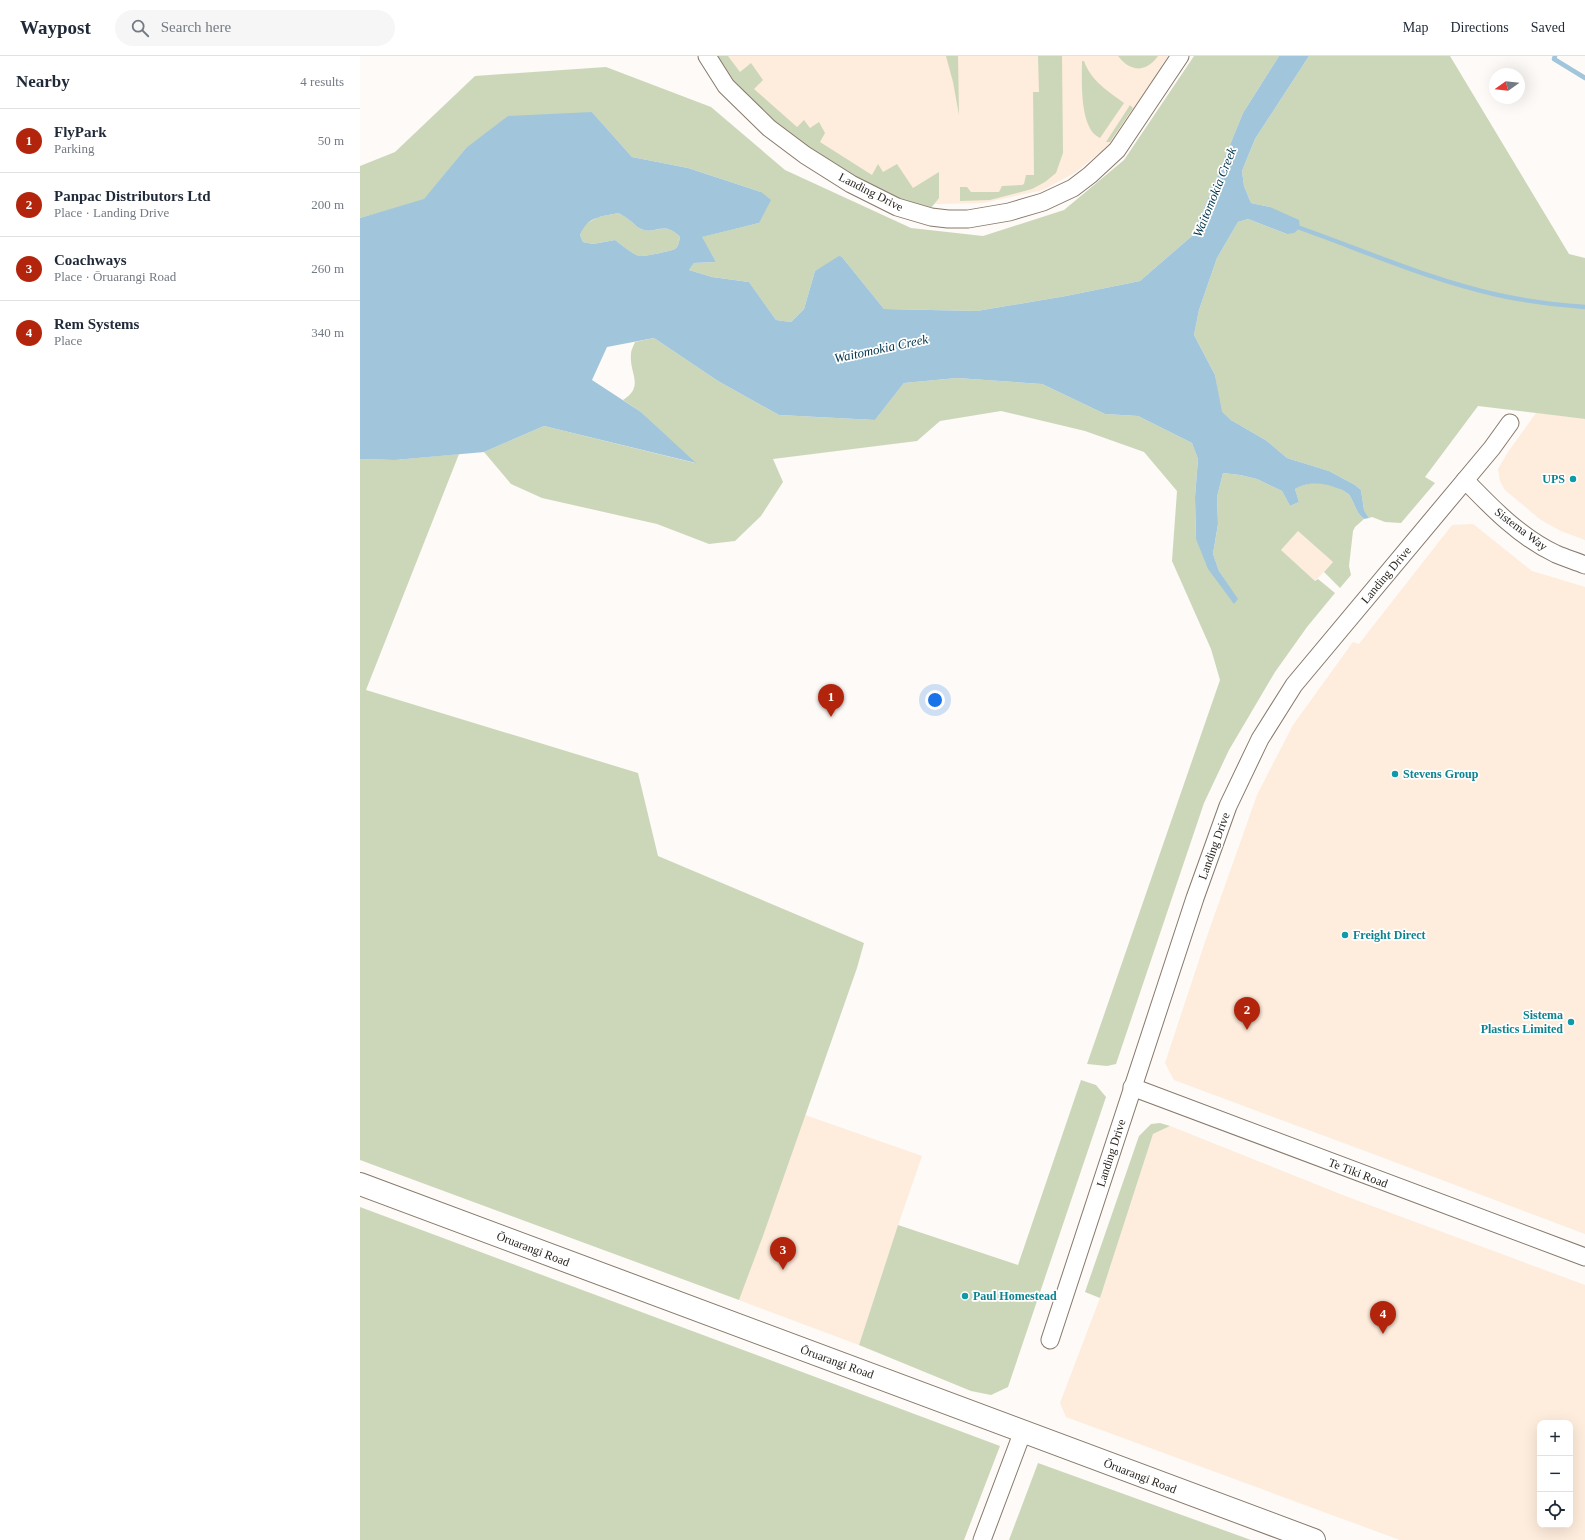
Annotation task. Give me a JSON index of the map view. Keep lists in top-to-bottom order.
{
  "streets": {
    "street": [
      "Landing Drive",
      "Sistema Way",
      "Te Tiki Road",
      "Ōruarangi Road"
    ]
  },
  "crossings": [
    ["Landing Drive", "Sistema Way"],
    ["Landing Drive", "Te Tiki Road"]
  ],
  "water": ["Waitomokia Creek"],
  "places": [
    "UPS",
    "Stevens Group",
    "Freight Direct",
    "Sistema Plastics Limited",
    "Paul Homestead"
  ],
  "north": "left",
  "page": {
    "header": "Waypost",
    "search": "Search here",
    "nav": ["Map", "Directions", "Saved"],
    "heading": ["Nearby", "4 results"],
    "list": [
      {
        "mark": "1",
        "name": "FlyPark",
        "note": "Parking",
        "value": "50 m"
      },
      {
        "mark": "2",
        "name": "Panpac Distributors Ltd",
        "note": "Place · Landing Drive",
        "value": "200 m"
      },
      {
        "mark": "3",
        "name": "Coachways",
        "note": "Place · Ōruarangi Road",
        "value": "260 m"
      },
      {
        "mark": "4",
        "name": "Rem Systems",
        "note": "Place",
        "value": "340 m"
      }
    ],
    "pins": [
      "1",
      "2",
      "3",
      "4"
    ],
    "map_buttons": ["+", "−"]
  }
}
